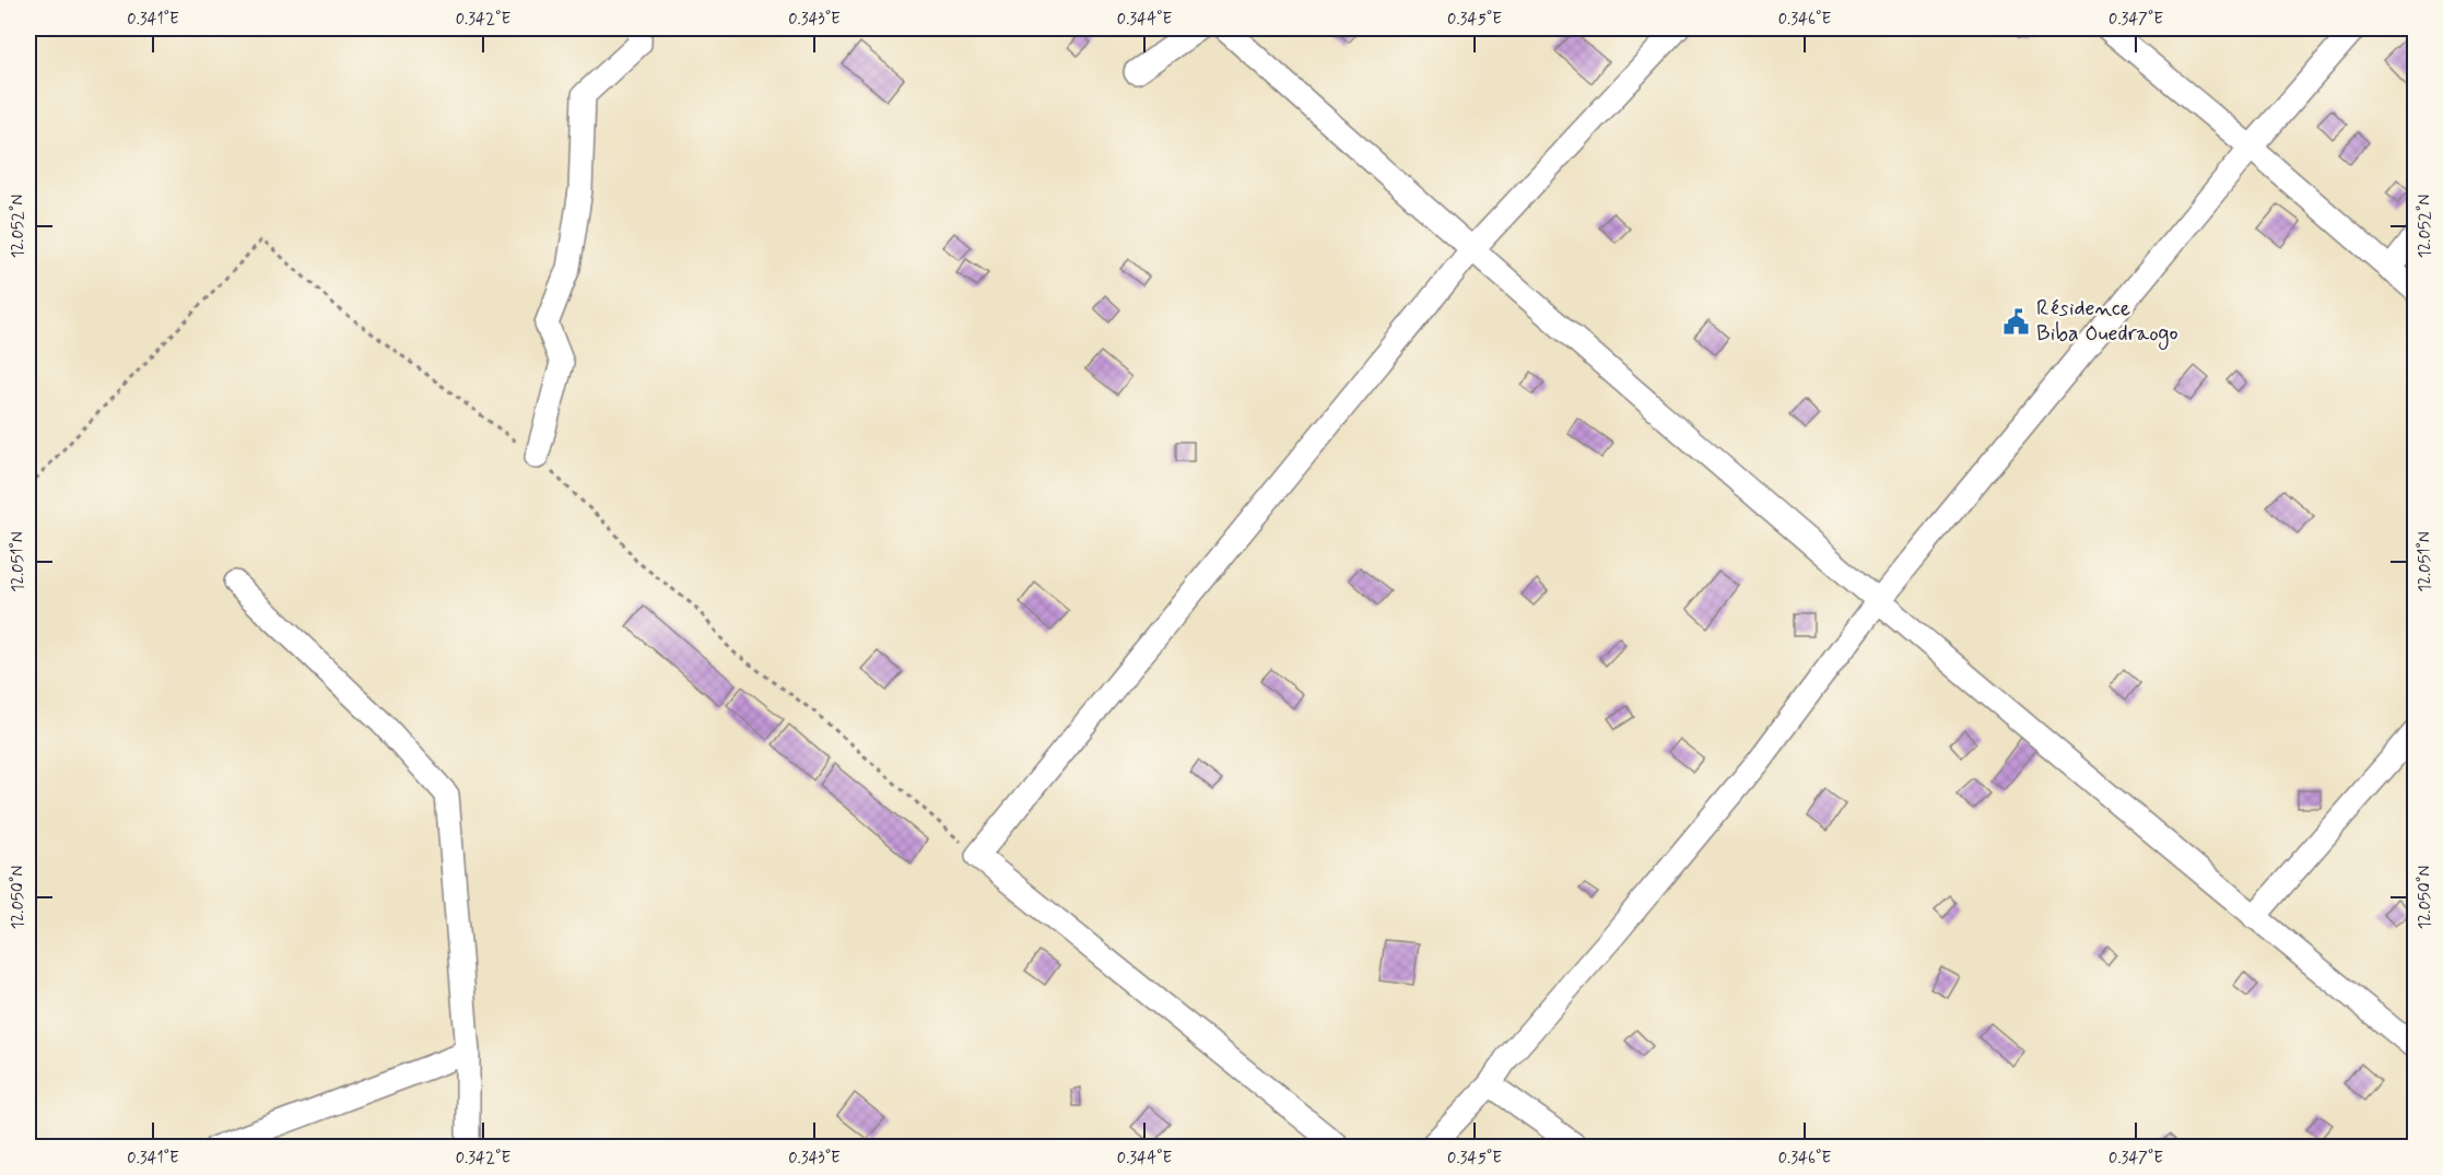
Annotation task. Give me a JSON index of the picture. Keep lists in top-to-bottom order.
{
  "places": {
    "public building": ["Résidence Biba Ouedraogo"]
  },
  "coordinates": [
    "0.341°E",
    "0.342°E",
    "0.343°E",
    "0.344°E",
    "0.345°E",
    "0.346°E",
    "0.347°E",
    "12.052°N",
    "12.051°N",
    "12.050°N"
  ]
}
